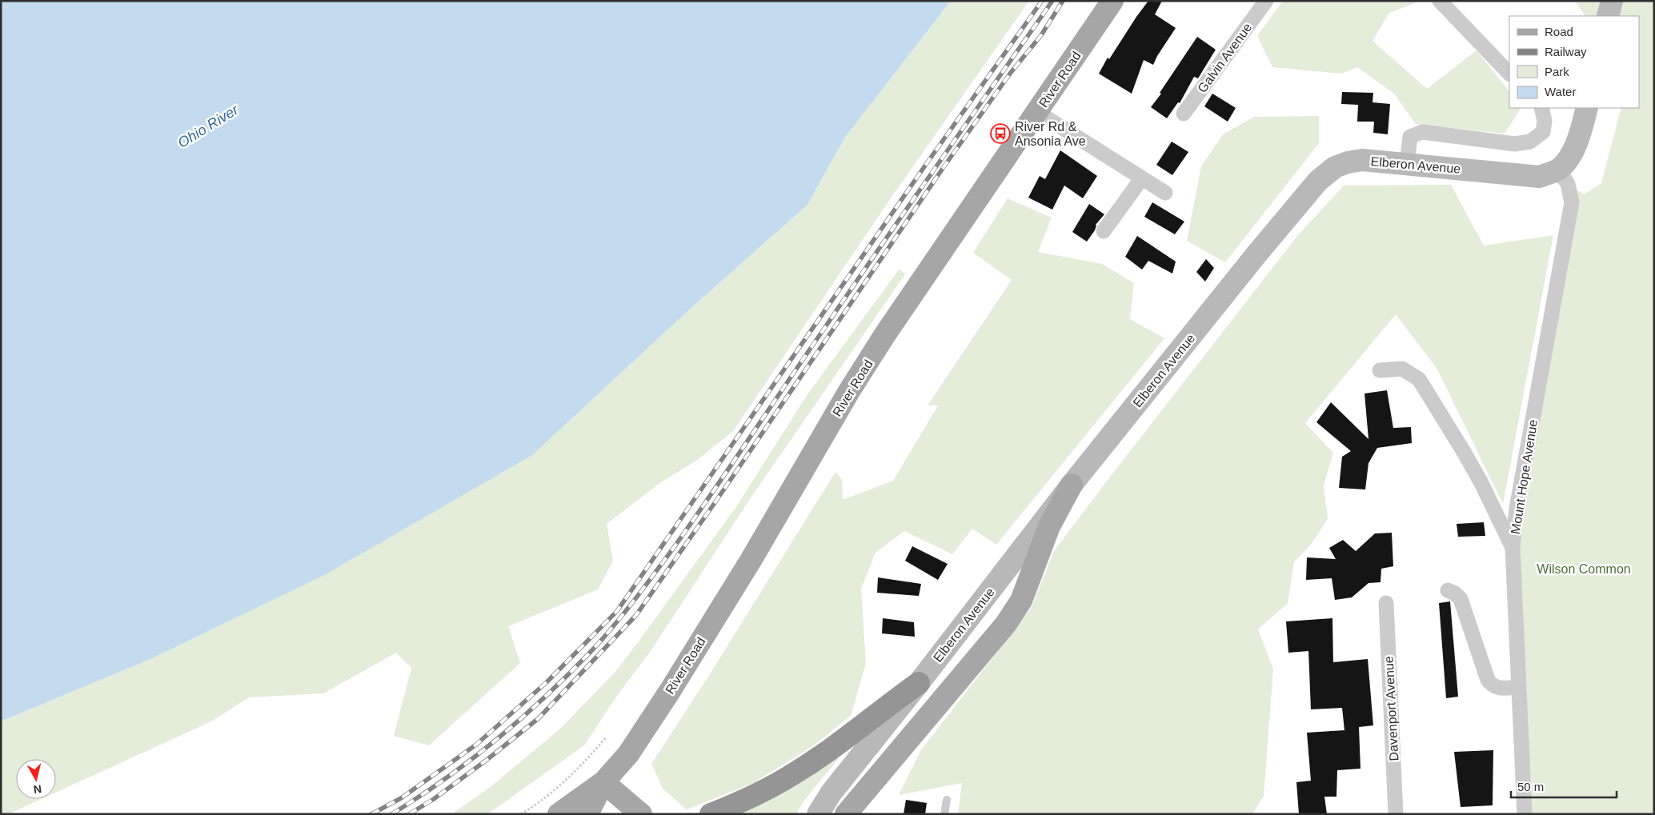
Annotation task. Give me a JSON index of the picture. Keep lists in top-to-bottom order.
{
  "streets": {
    "main road": ["River Road"],
    "street": [
      "Galvin Avenue",
      "Elberon Avenue",
      "Mount Hope Avenue",
      "Davenport Avenue"
    ]
  },
  "crossings": [
    ["Elberon Avenue", "Mount Hope Avenue"]
  ],
  "water": ["Ohio River"],
  "parks": ["Wilson Common"],
  "places": {
    "bus stop": ["River Rd & Ansonia Ave"]
  },
  "legend": [
    "Road",
    "Railway",
    "Park",
    "Water"
  ],
  "scale_bar": "50 m",
  "north": "bottom"
}
